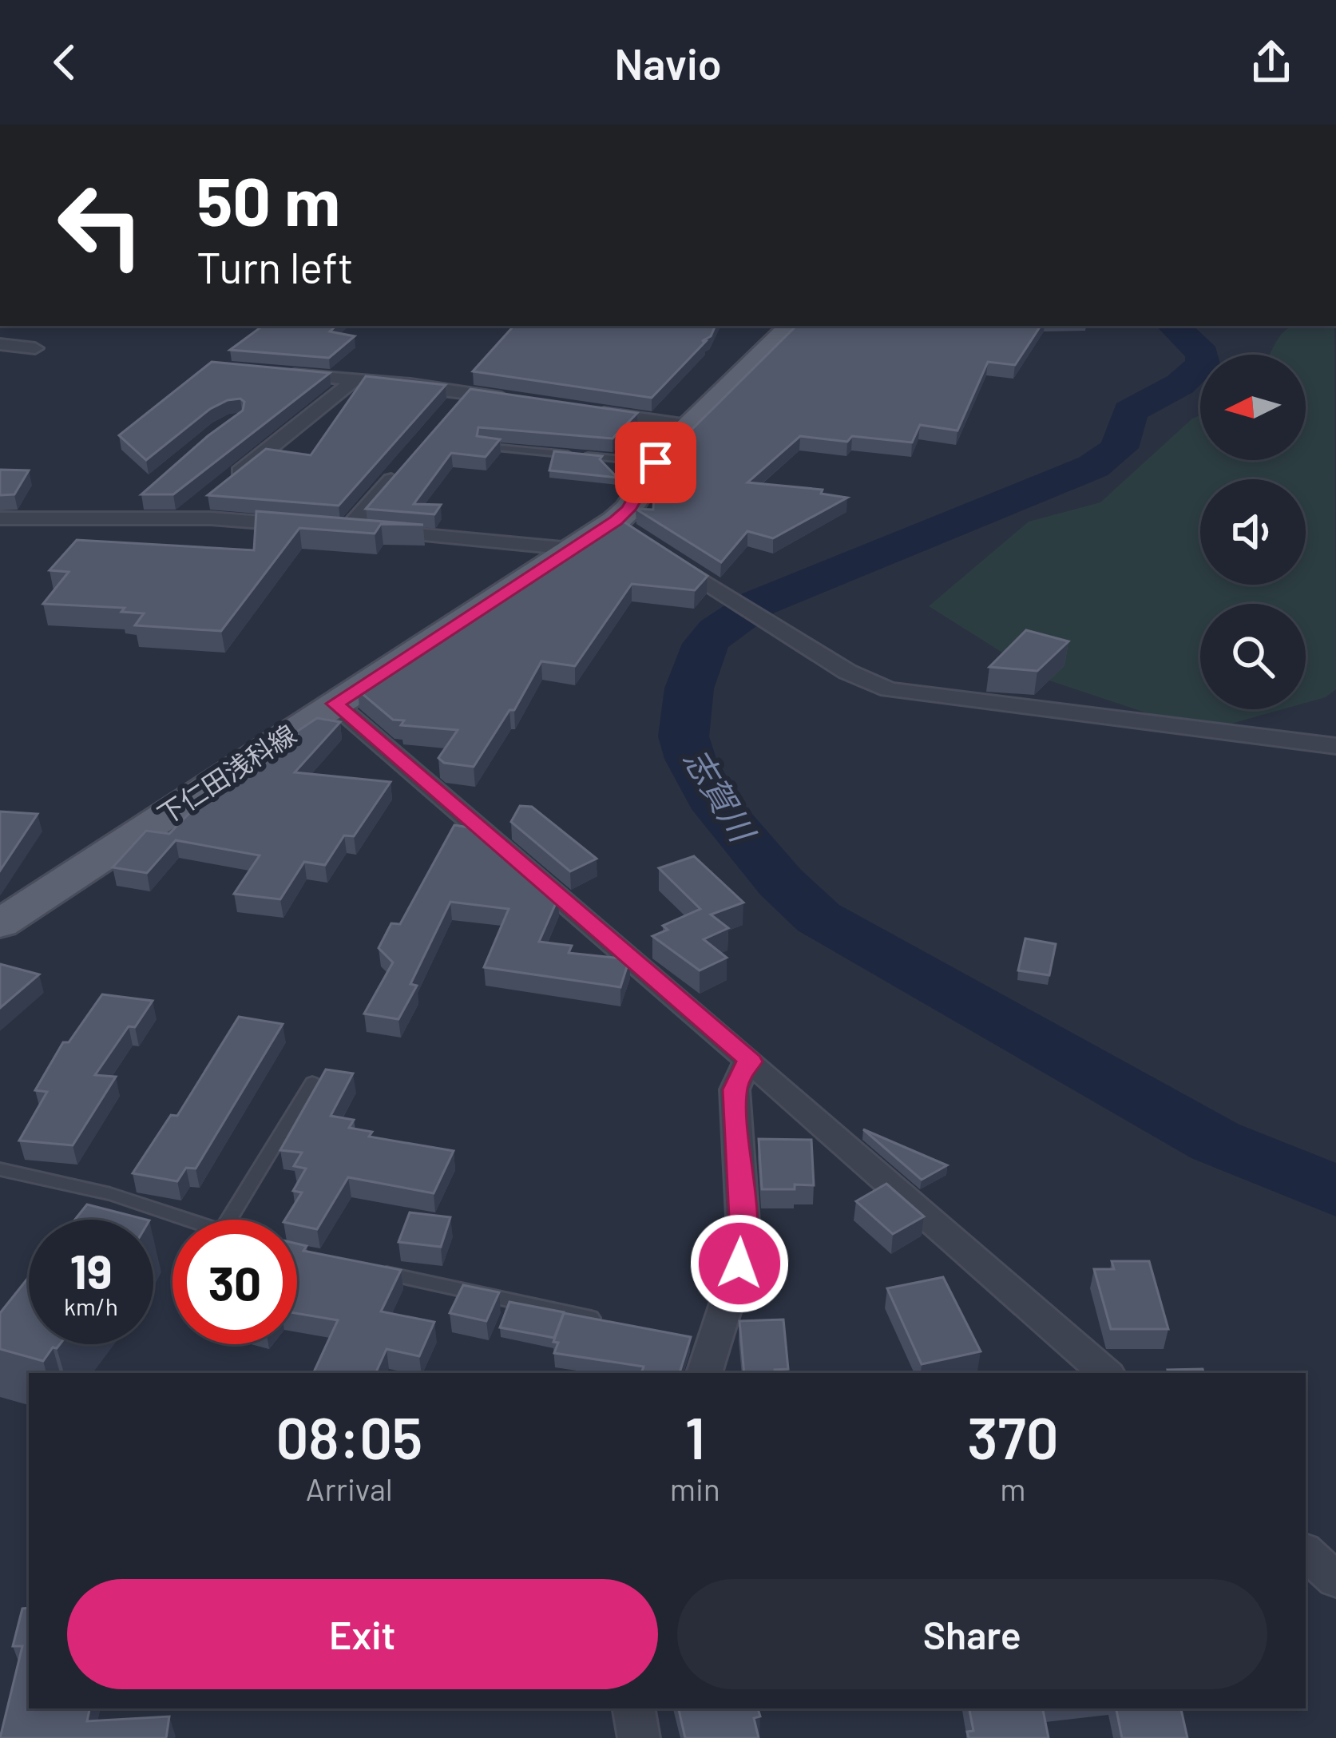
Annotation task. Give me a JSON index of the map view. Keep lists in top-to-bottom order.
{
  "streets": {
    "main road": ["下仁田浅科線"]
  },
  "water": ["志賀川"],
  "north": "left",
  "page": {
    "header": "Navio",
    "turn": ["50 m", "Turn left"],
    "speed": "19 km/h",
    "limit": "30",
    "eta": [
      "08:05",
      "Arrival",
      "1",
      "min",
      "370",
      "m"
    ],
    "buttons": ["Exit", "Share"]
  }
}
